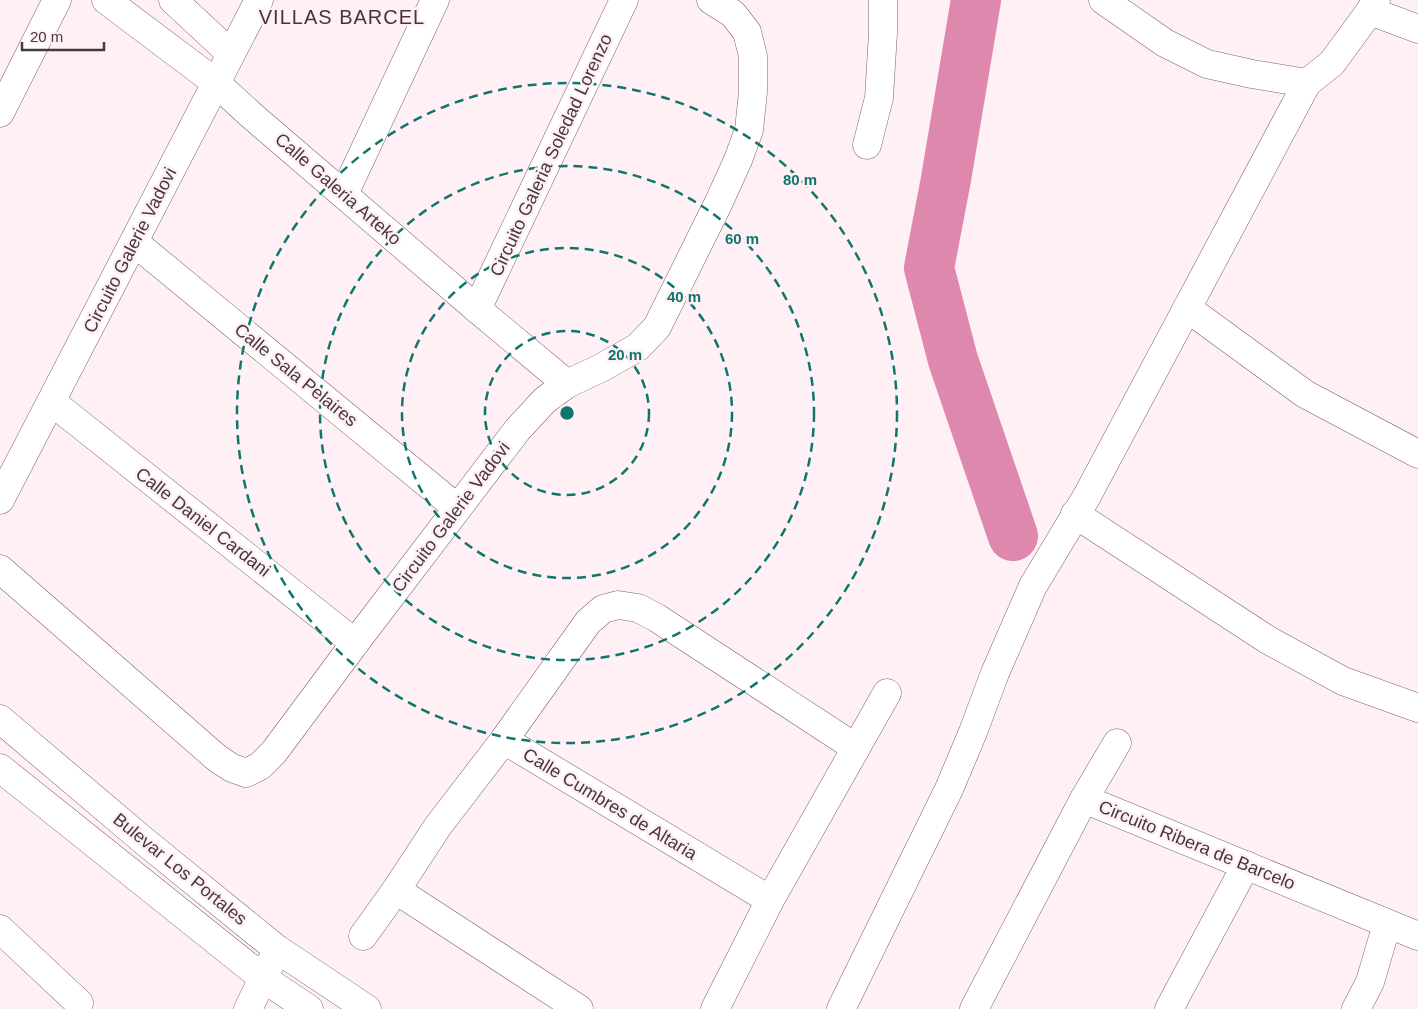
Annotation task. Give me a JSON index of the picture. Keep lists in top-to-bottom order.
{
  "streets": {
    "street": [
      "Circuito Galeria Soledad Lorenzo",
      "Calle Galeria Arteko",
      "Circuito Galerie Vadovi",
      "Calle Sala Pelaires",
      "Calle Daniel Cardani",
      "Calle Cumbres de Altaria",
      "Circuito Ribera de Barcelo",
      "Bulevar Los Portales"
    ]
  },
  "crossings": [
    ["Circuito Galeria Soledad Lorenzo", "Calle Galeria Arteko"],
    ["Calle Galeria Arteko", "Circuito Galerie Vadovi"],
    ["Circuito Galerie Vadovi", "Calle Sala Pelaires"],
    ["Circuito Galerie Vadovi", "Calle Daniel Cardani"]
  ],
  "districts": ["VILLAS BARCEL"],
  "scale_bar": "20 m",
  "rings": [
    "80 m",
    "60 m",
    "40 m",
    "20 m"
  ]
}
